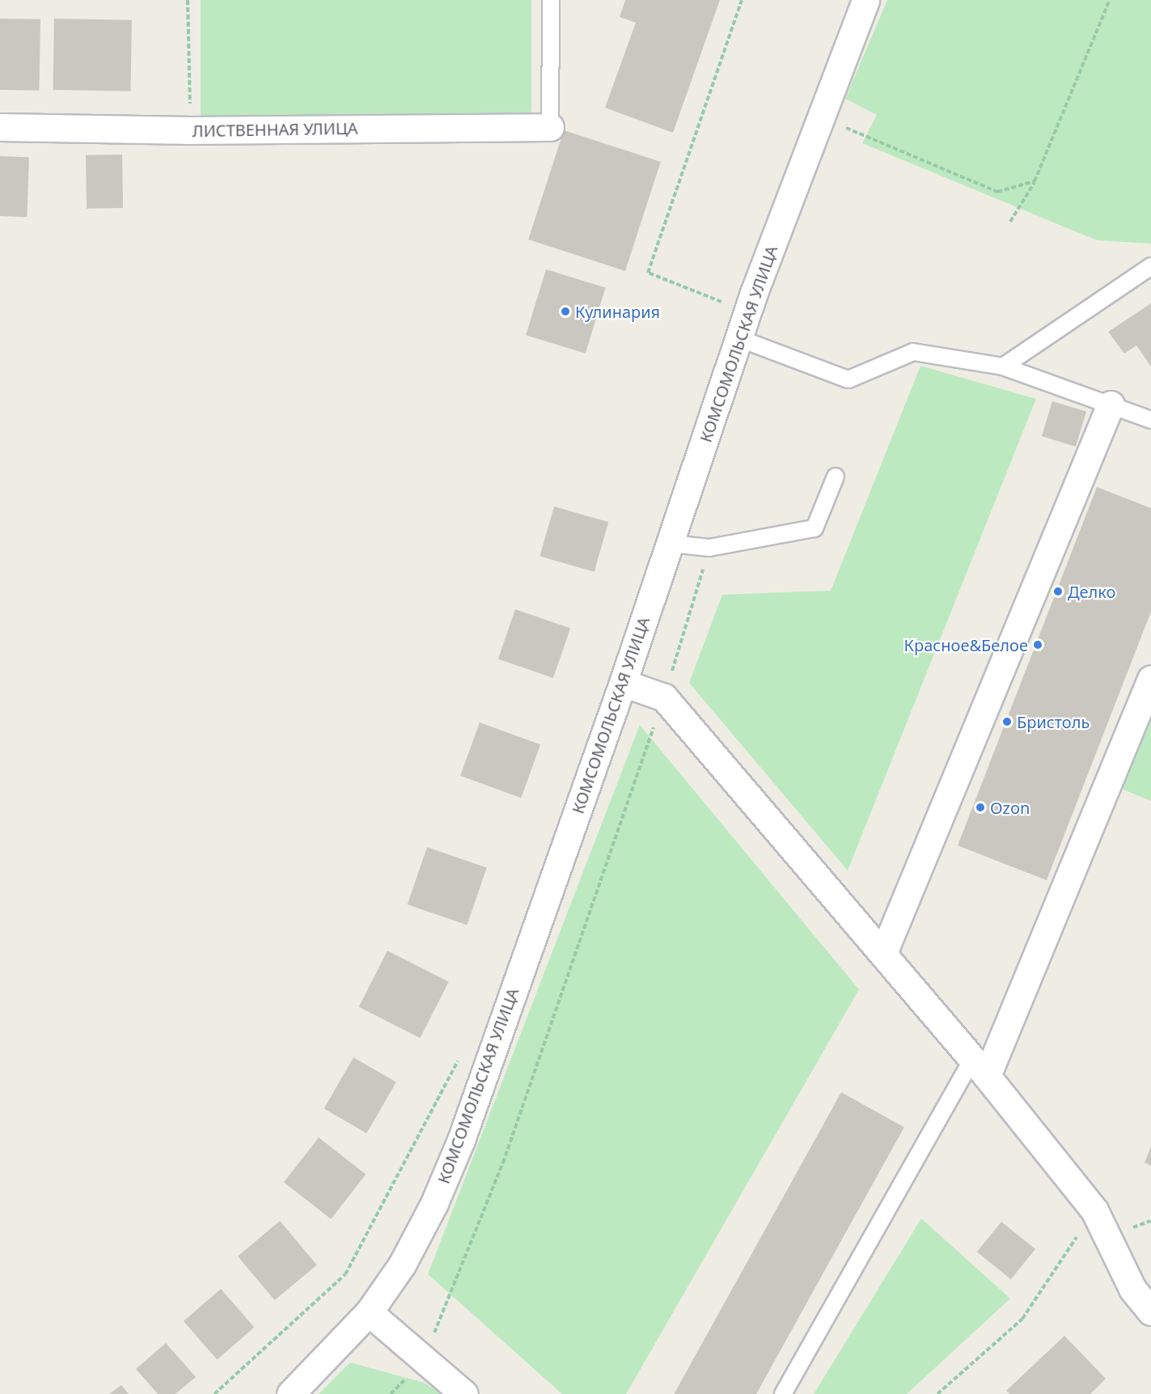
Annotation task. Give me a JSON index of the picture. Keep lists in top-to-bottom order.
{
  "streets": {
    "street": ["ЛИСТВЕННАЯ УЛИЦА", "КОМСОМОЛЬСКАЯ УЛИЦА"]
  },
  "places": [
    "Кулинария",
    "Делко",
    "Красное&Белое",
    "Бристоль",
    "Ozon"
  ]
}
